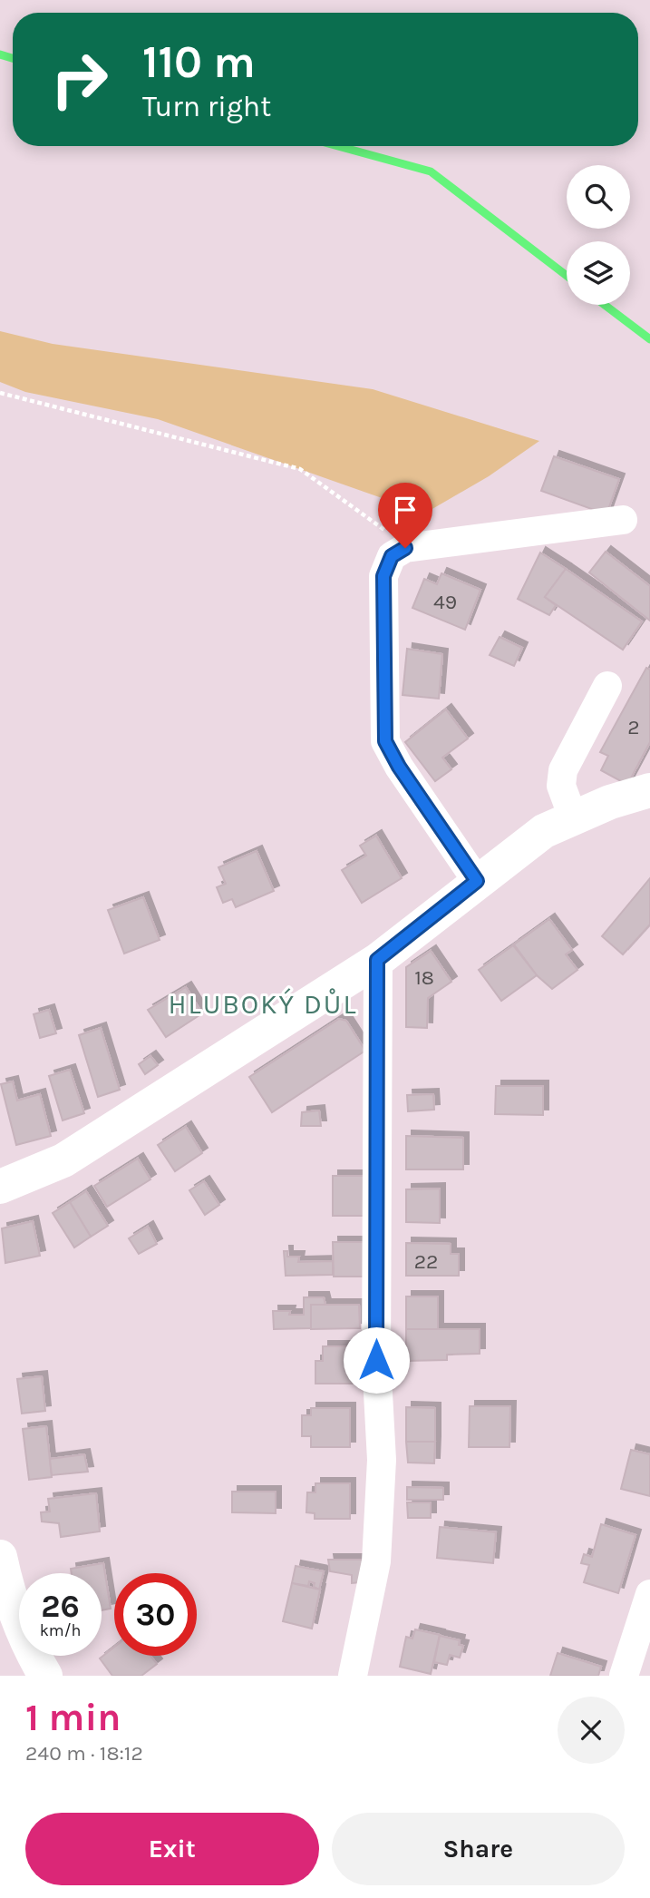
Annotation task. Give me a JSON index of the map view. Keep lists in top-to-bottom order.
{
  "districts": ["HLUBOKÝ DŮL"],
  "house_numbers": [
    "49",
    "2",
    "18",
    "22"
  ],
  "page": {
    "turn": ["110 m", "Turn right"],
    "speed": "26 km/h",
    "limit": "30",
    "heading": ["1 min", "240 m · 18:12"],
    "buttons": ["Exit", "Share"]
  }
}
